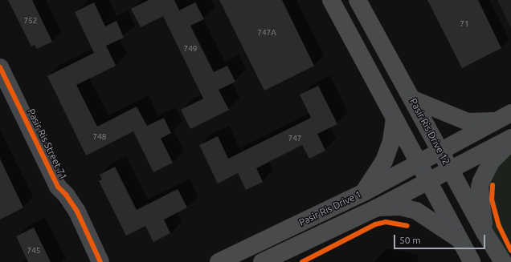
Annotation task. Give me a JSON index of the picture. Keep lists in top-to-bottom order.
{
  "streets": {
    "main road": ["Pasir Ris Drive 12", "Pasir Ris Drive 1"],
    "street": ["Pasir Ris Street 71"]
  },
  "crossings": [
    ["Pasir Ris Drive 12", "Pasir Ris Drive 1"]
  ],
  "house_numbers": [
    "752",
    "71",
    "747A",
    "749",
    "748",
    "747",
    "745"
  ],
  "scale_bar": "50 m"
}
